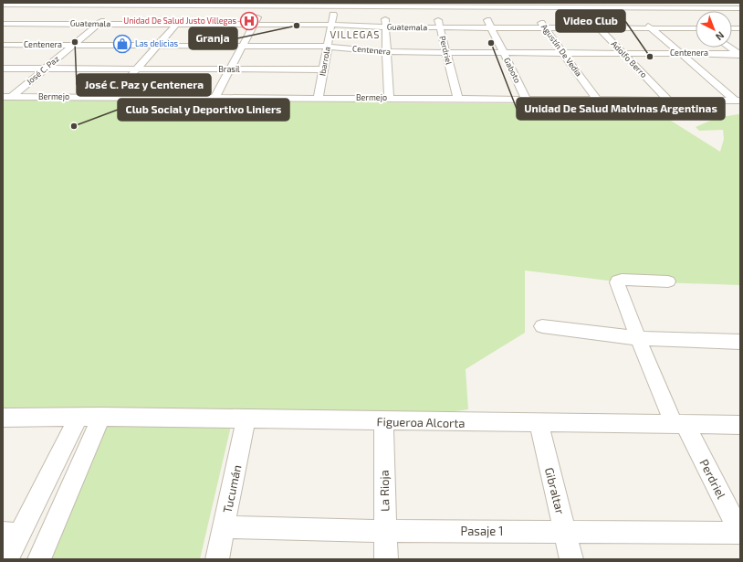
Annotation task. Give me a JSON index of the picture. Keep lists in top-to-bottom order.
{
  "streets": {
    "street": [
      "Guatemala",
      "Centenera",
      "Perdriel",
      "Agustín De Vedia",
      "Adolfo Berro",
      "Ibarrola",
      "Brasil",
      "José C. Paz",
      "Gaboto",
      "Bermejo",
      "Figueroa Alcorta",
      "Tucumán",
      "La Rioja",
      "Gibraltar",
      "Pasaje 1"
    ]
  },
  "crossings": [
    ["Guatemala", "Perdriel"],
    ["Guatemala", "Agustín De Vedia"],
    ["Guatemala", "Adolfo Berro"],
    ["Guatemala", "Ibarrola"],
    ["Guatemala", "José C. Paz"],
    ["Guatemala", "Gaboto"],
    ["Centenera", "Perdriel"],
    ["Centenera", "Agustín De Vedia"],
    ["Centenera", "Adolfo Berro"],
    ["Centenera", "Ibarrola"],
    ["Centenera", "José C. Paz"],
    ["Centenera", "Gaboto"],
    ["Perdriel", "Bermejo"],
    ["Perdriel", "Figueroa Alcorta"],
    ["Perdriel", "Pasaje 1"],
    ["Agustín De Vedia", "Bermejo"],
    ["Adolfo Berro", "Bermejo"],
    ["Ibarrola", "Brasil"],
    ["Ibarrola", "Bermejo"],
    ["Brasil", "José C. Paz"],
    ["José C. Paz", "Bermejo"],
    ["Gaboto", "Bermejo"],
    ["Figueroa Alcorta", "Tucumán"],
    ["Figueroa Alcorta", "La Rioja"],
    ["Figueroa Alcorta", "Gibraltar"],
    ["Tucumán", "Pasaje 1"],
    ["La Rioja", "Pasaje 1"],
    ["Gibraltar", "Pasaje 1"]
  ],
  "districts": ["VILLEGAS"],
  "places": {
    "hospital": ["Unidad De Salud Justo Villegas"],
    "other": [
      "Granja",
      "José C. Paz y Centenera",
      "Unidad De Salud Malvinas Argentinas",
      "Video Club",
      "Club Social y Deportivo Liniers"
    ],
    "shop": ["Las delicias"]
  },
  "north": "bottom right"
}
